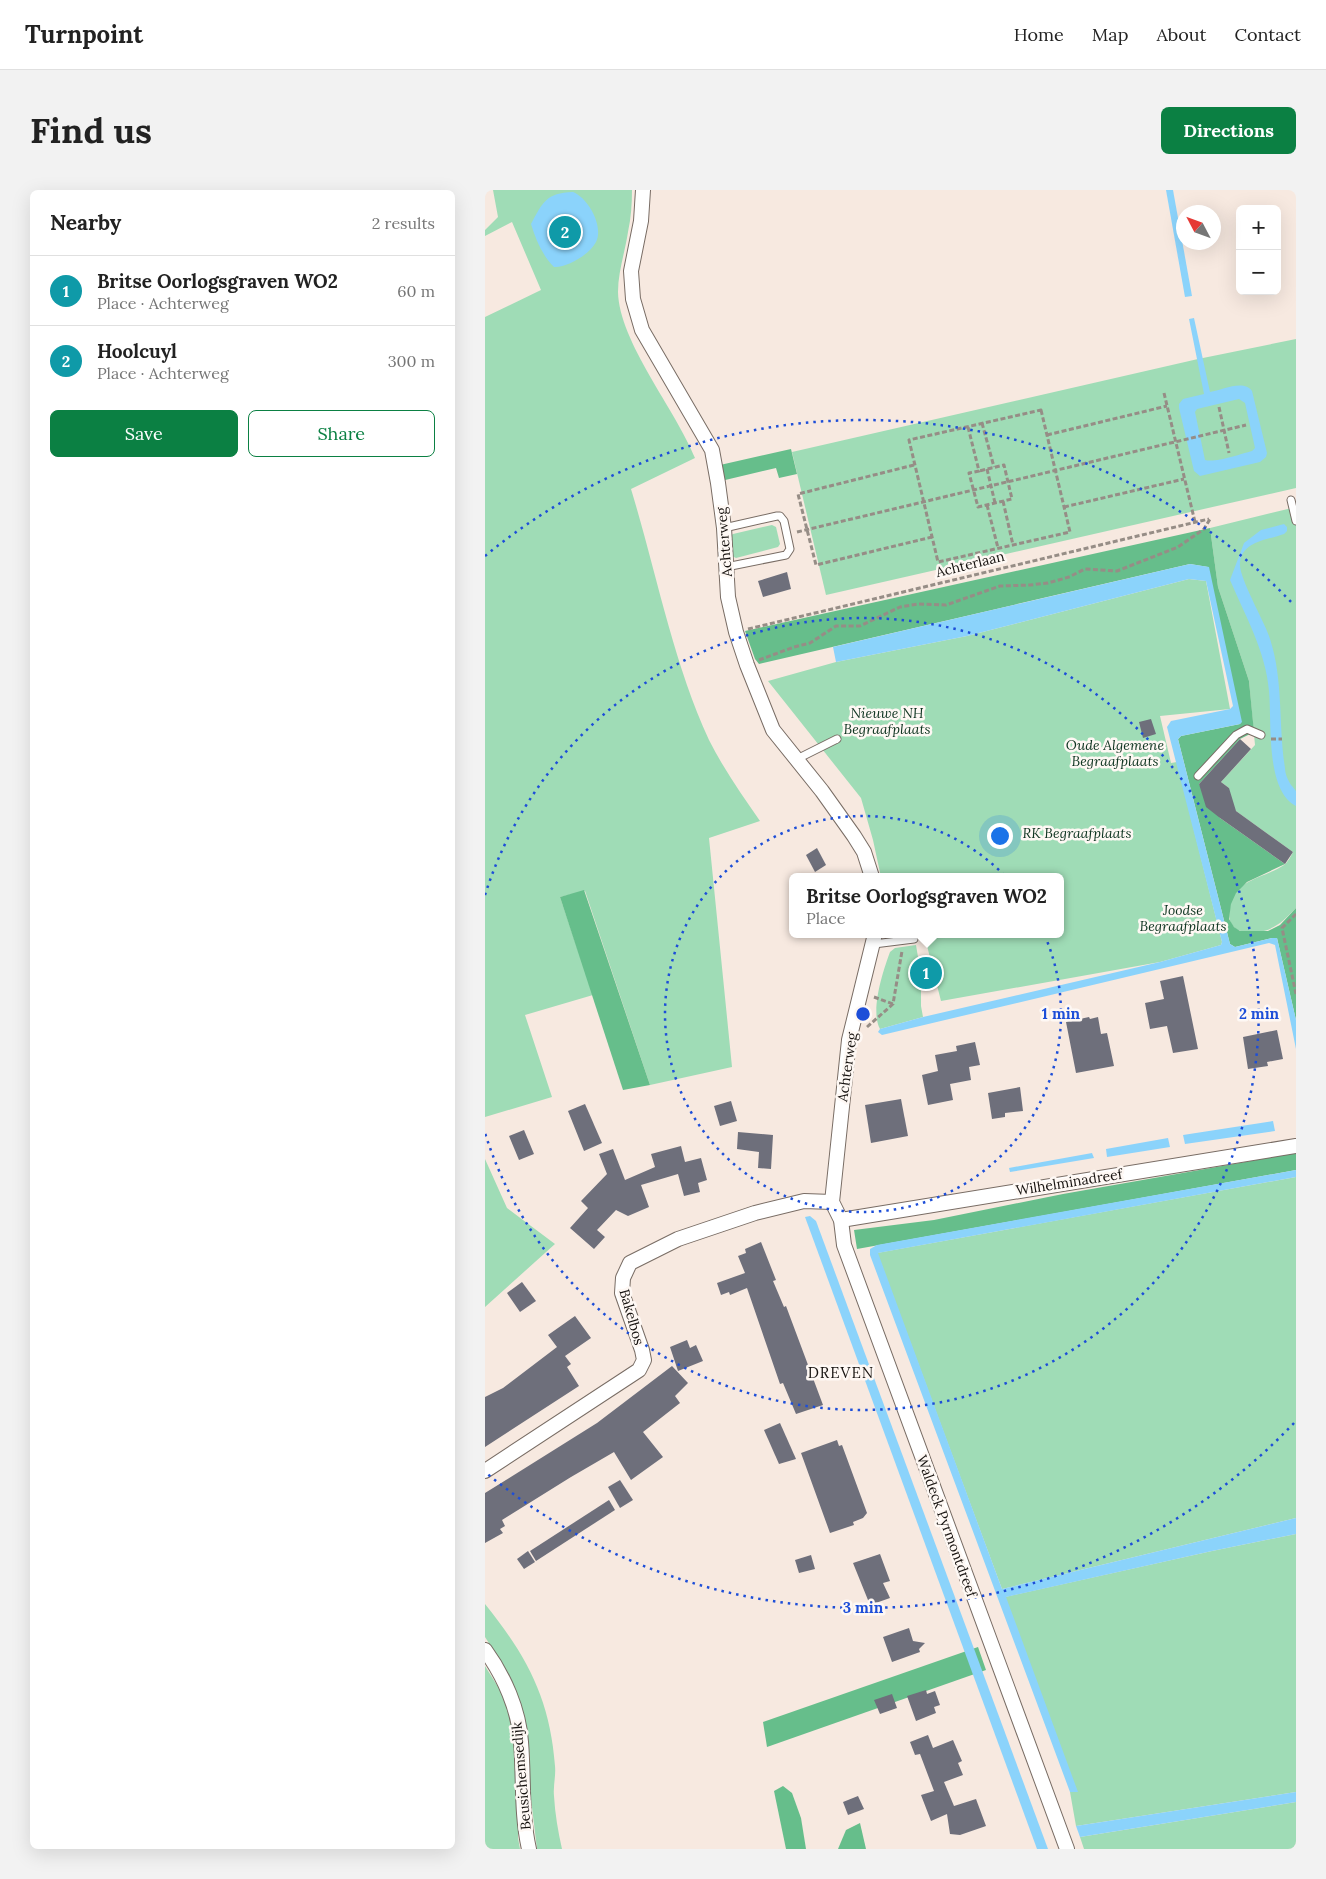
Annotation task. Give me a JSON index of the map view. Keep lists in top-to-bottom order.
{
  "streets": {
    "street": [
      "Achterweg",
      "Wilhelminadreef",
      "Bakelbos",
      "Waldeck Pyrmontdreef",
      "Beusichemsedijk"
    ],
    "path": ["Achterlaan"]
  },
  "crossings": [
    ["Achterweg", "Achterlaan"],
    ["Achterweg", "Bakelbos"],
    ["Achterweg", "Waldeck Pyrmontdreef"],
    ["Wilhelminadreef", "Waldeck Pyrmontdreef"],
    ["Bakelbos", "Waldeck Pyrmontdreef"]
  ],
  "districts": ["DREVEN"],
  "parks": [
    "Nieuwe NH Begraafplaats",
    "Oude Algemene Begraafplaats",
    "RK Begraafplaats",
    "Joodse Begraafplaats"
  ],
  "north": "top left",
  "page": {
    "header": "Turnpoint",
    "nav": [
      "Home",
      "Map",
      "About",
      "Contact"
    ],
    "buttons": [
      "Directions",
      ["Save", "Share"]
    ],
    "title": "Find us",
    "heading": ["Nearby", "2 results"],
    "map_buttons": ["+", "−"],
    "pins": ["2", "1"],
    "list": [
      {
        "mark": "1",
        "name": "Britse Oorlogsgraven WO2",
        "note": "Place · Achterweg",
        "value": "60 m"
      },
      {
        "mark": "2",
        "name": "Hoolcuyl",
        "note": "Place · Achterweg",
        "value": "300 m"
      }
    ],
    "popup": ["Britse Oorlogsgraven WO2", "Place"]
  },
  "rings": ["1 min", "2 min", "3 min"]
}
